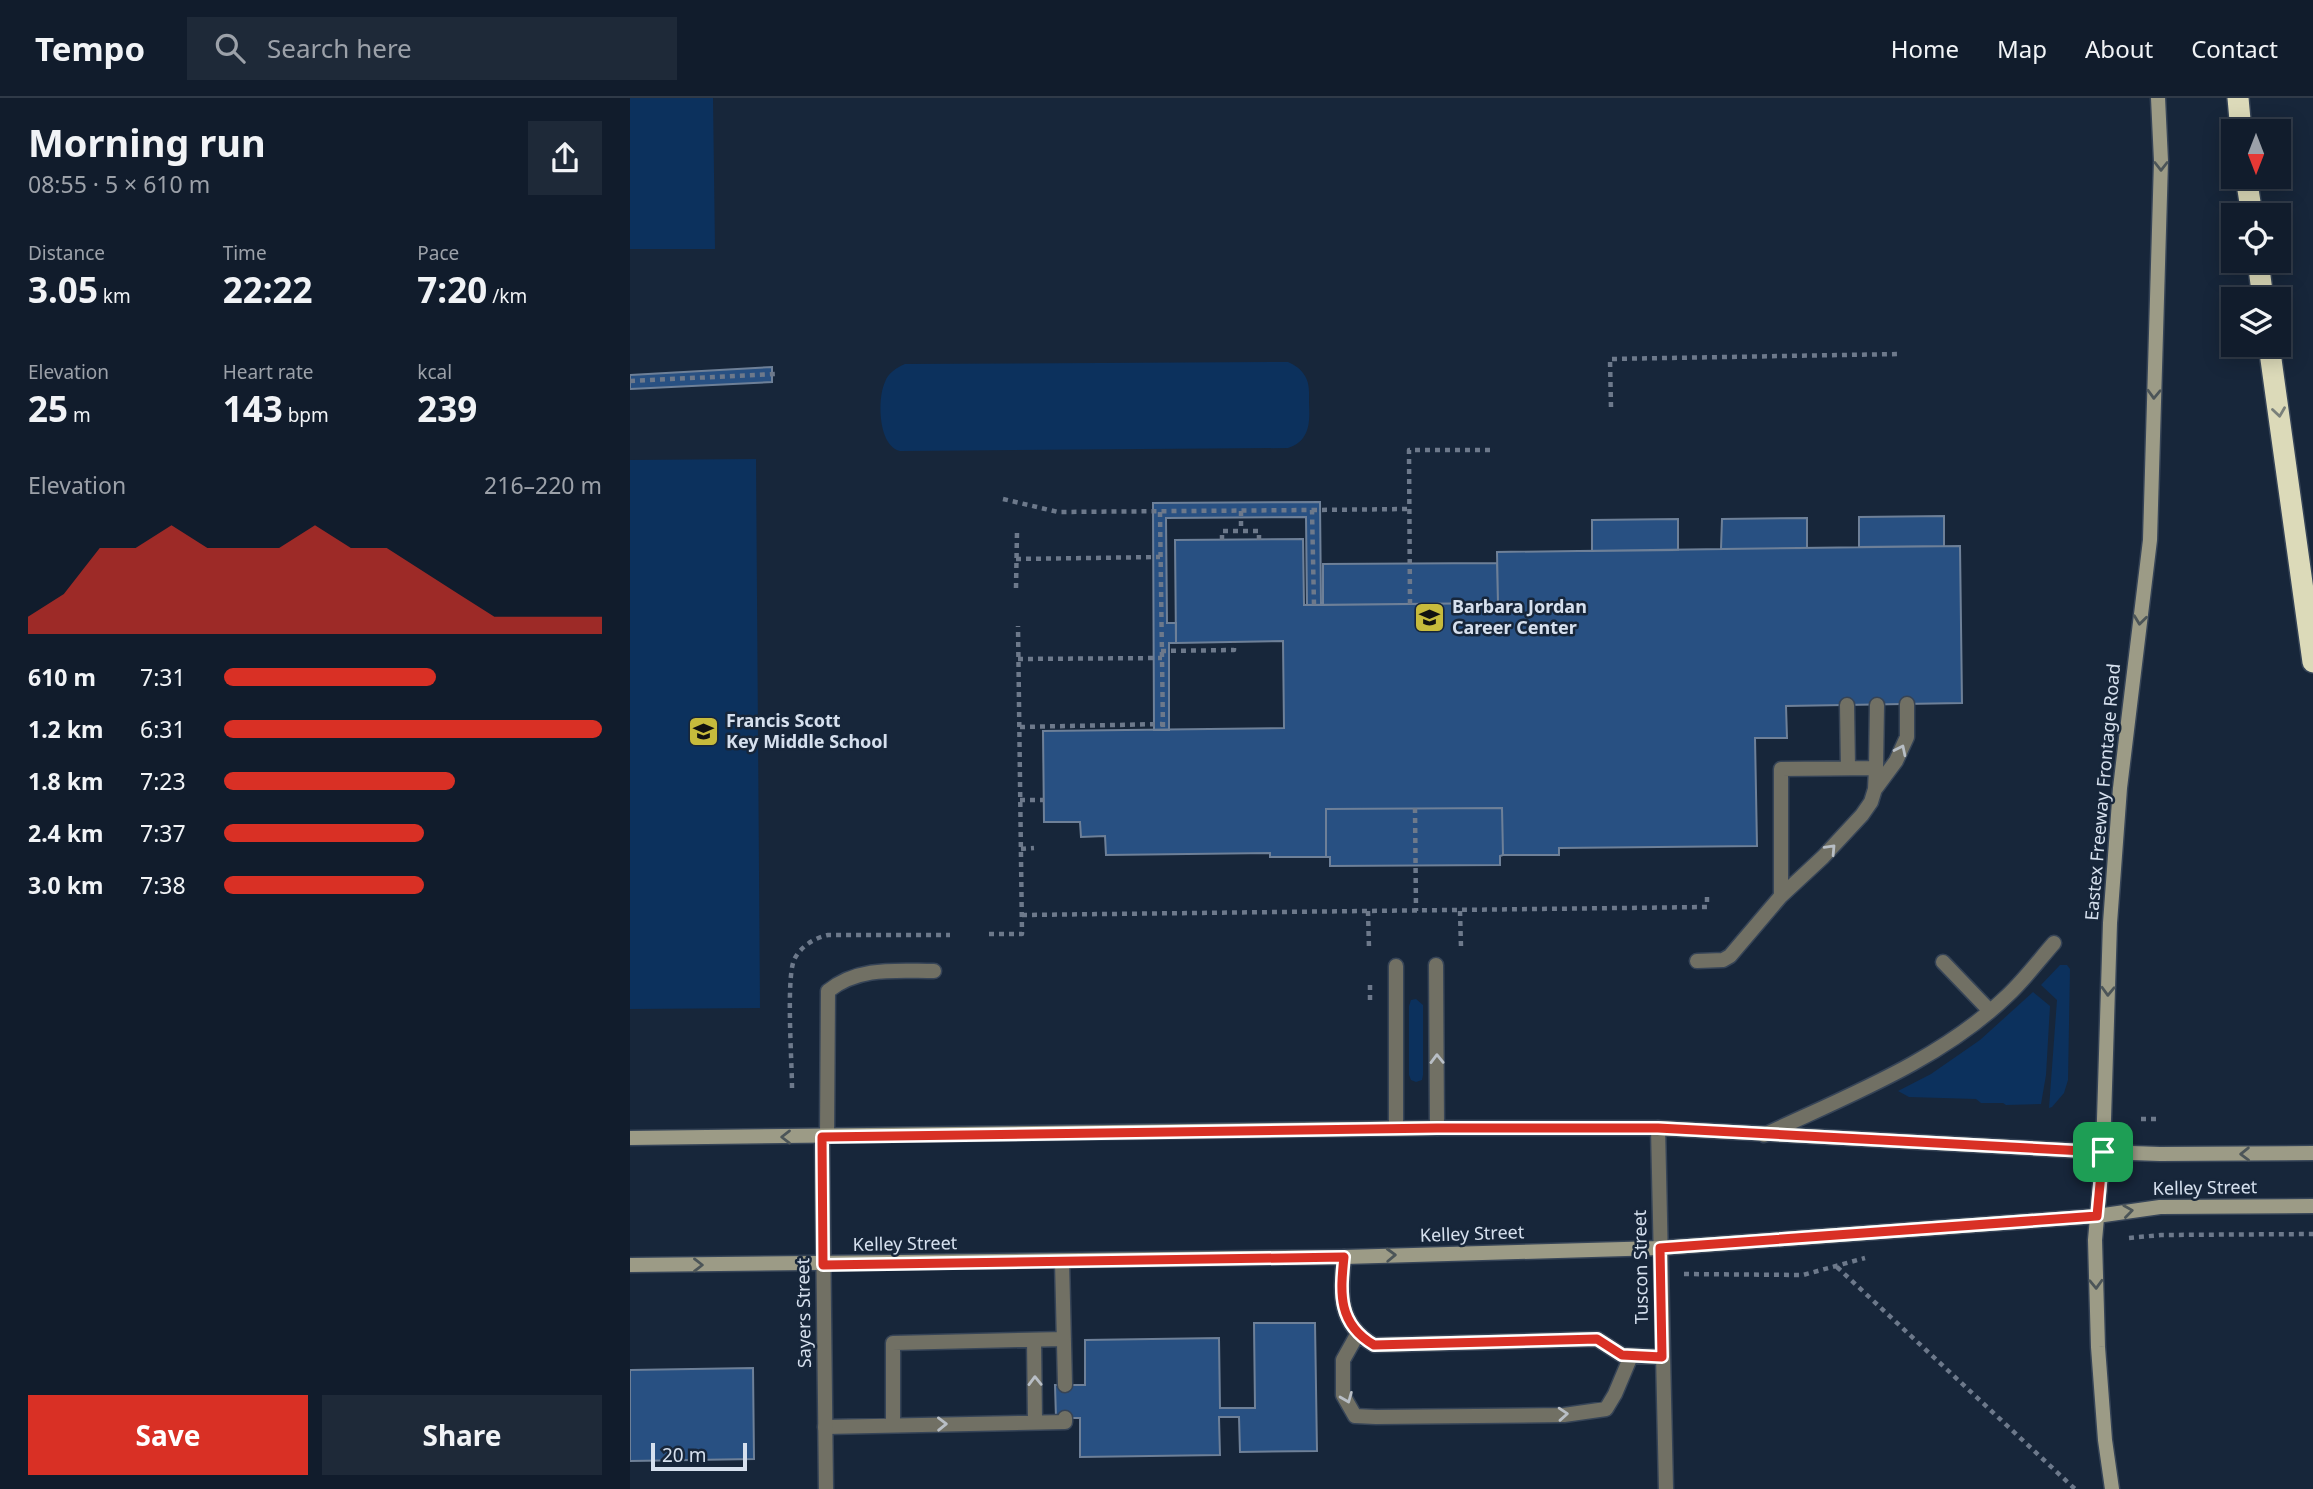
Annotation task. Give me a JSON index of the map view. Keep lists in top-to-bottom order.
{
  "streets": {
    "main road": ["Eastex Freeway Frontage Road", "Kelley Street"],
    "street": ["Tuscon Street", "Sayers Street"]
  },
  "crossings": [
    ["Eastex Freeway Frontage Road", "Kelley Street"],
    ["Kelley Street", "Tuscon Street"],
    ["Kelley Street", "Sayers Street"]
  ],
  "one_way": ["Eastex Freeway Frontage Road"],
  "places": {
    "school or university": ["Barbara Jordan Career Center", "Francis Scott Key Middle School"]
  },
  "scale_bar": "20 m",
  "north": "bottom",
  "page": {
    "header": "Tempo",
    "search": "Search here",
    "nav": [
      "Home",
      "Map",
      "About",
      "Contact"
    ],
    "heading": ["Morning run", "08:55 · 5 × 610 m"],
    "stats": [
      ["Distance", "3.05 km"],
      ["Time", "22:22"],
      ["Pace", "7:20 /km"],
      ["Elevation", "25 m"],
      ["Heart rate", "143 bpm"],
      ["kcal", "239"]
    ],
    "chart": ["Elevation", "216–220 m"],
    "list": [
      {
        "name": "610 m",
        "note": "7:31"
      },
      {
        "name": "1.2 km",
        "note": "6:31"
      },
      {
        "name": "1.8 km",
        "note": "7:23"
      },
      {
        "name": "2.4 km",
        "note": "7:37"
      },
      {
        "name": "3.0 km",
        "note": "7:38"
      }
    ],
    "buttons": ["Save", "Share"],
    "scale": "20 m"
  }
}
